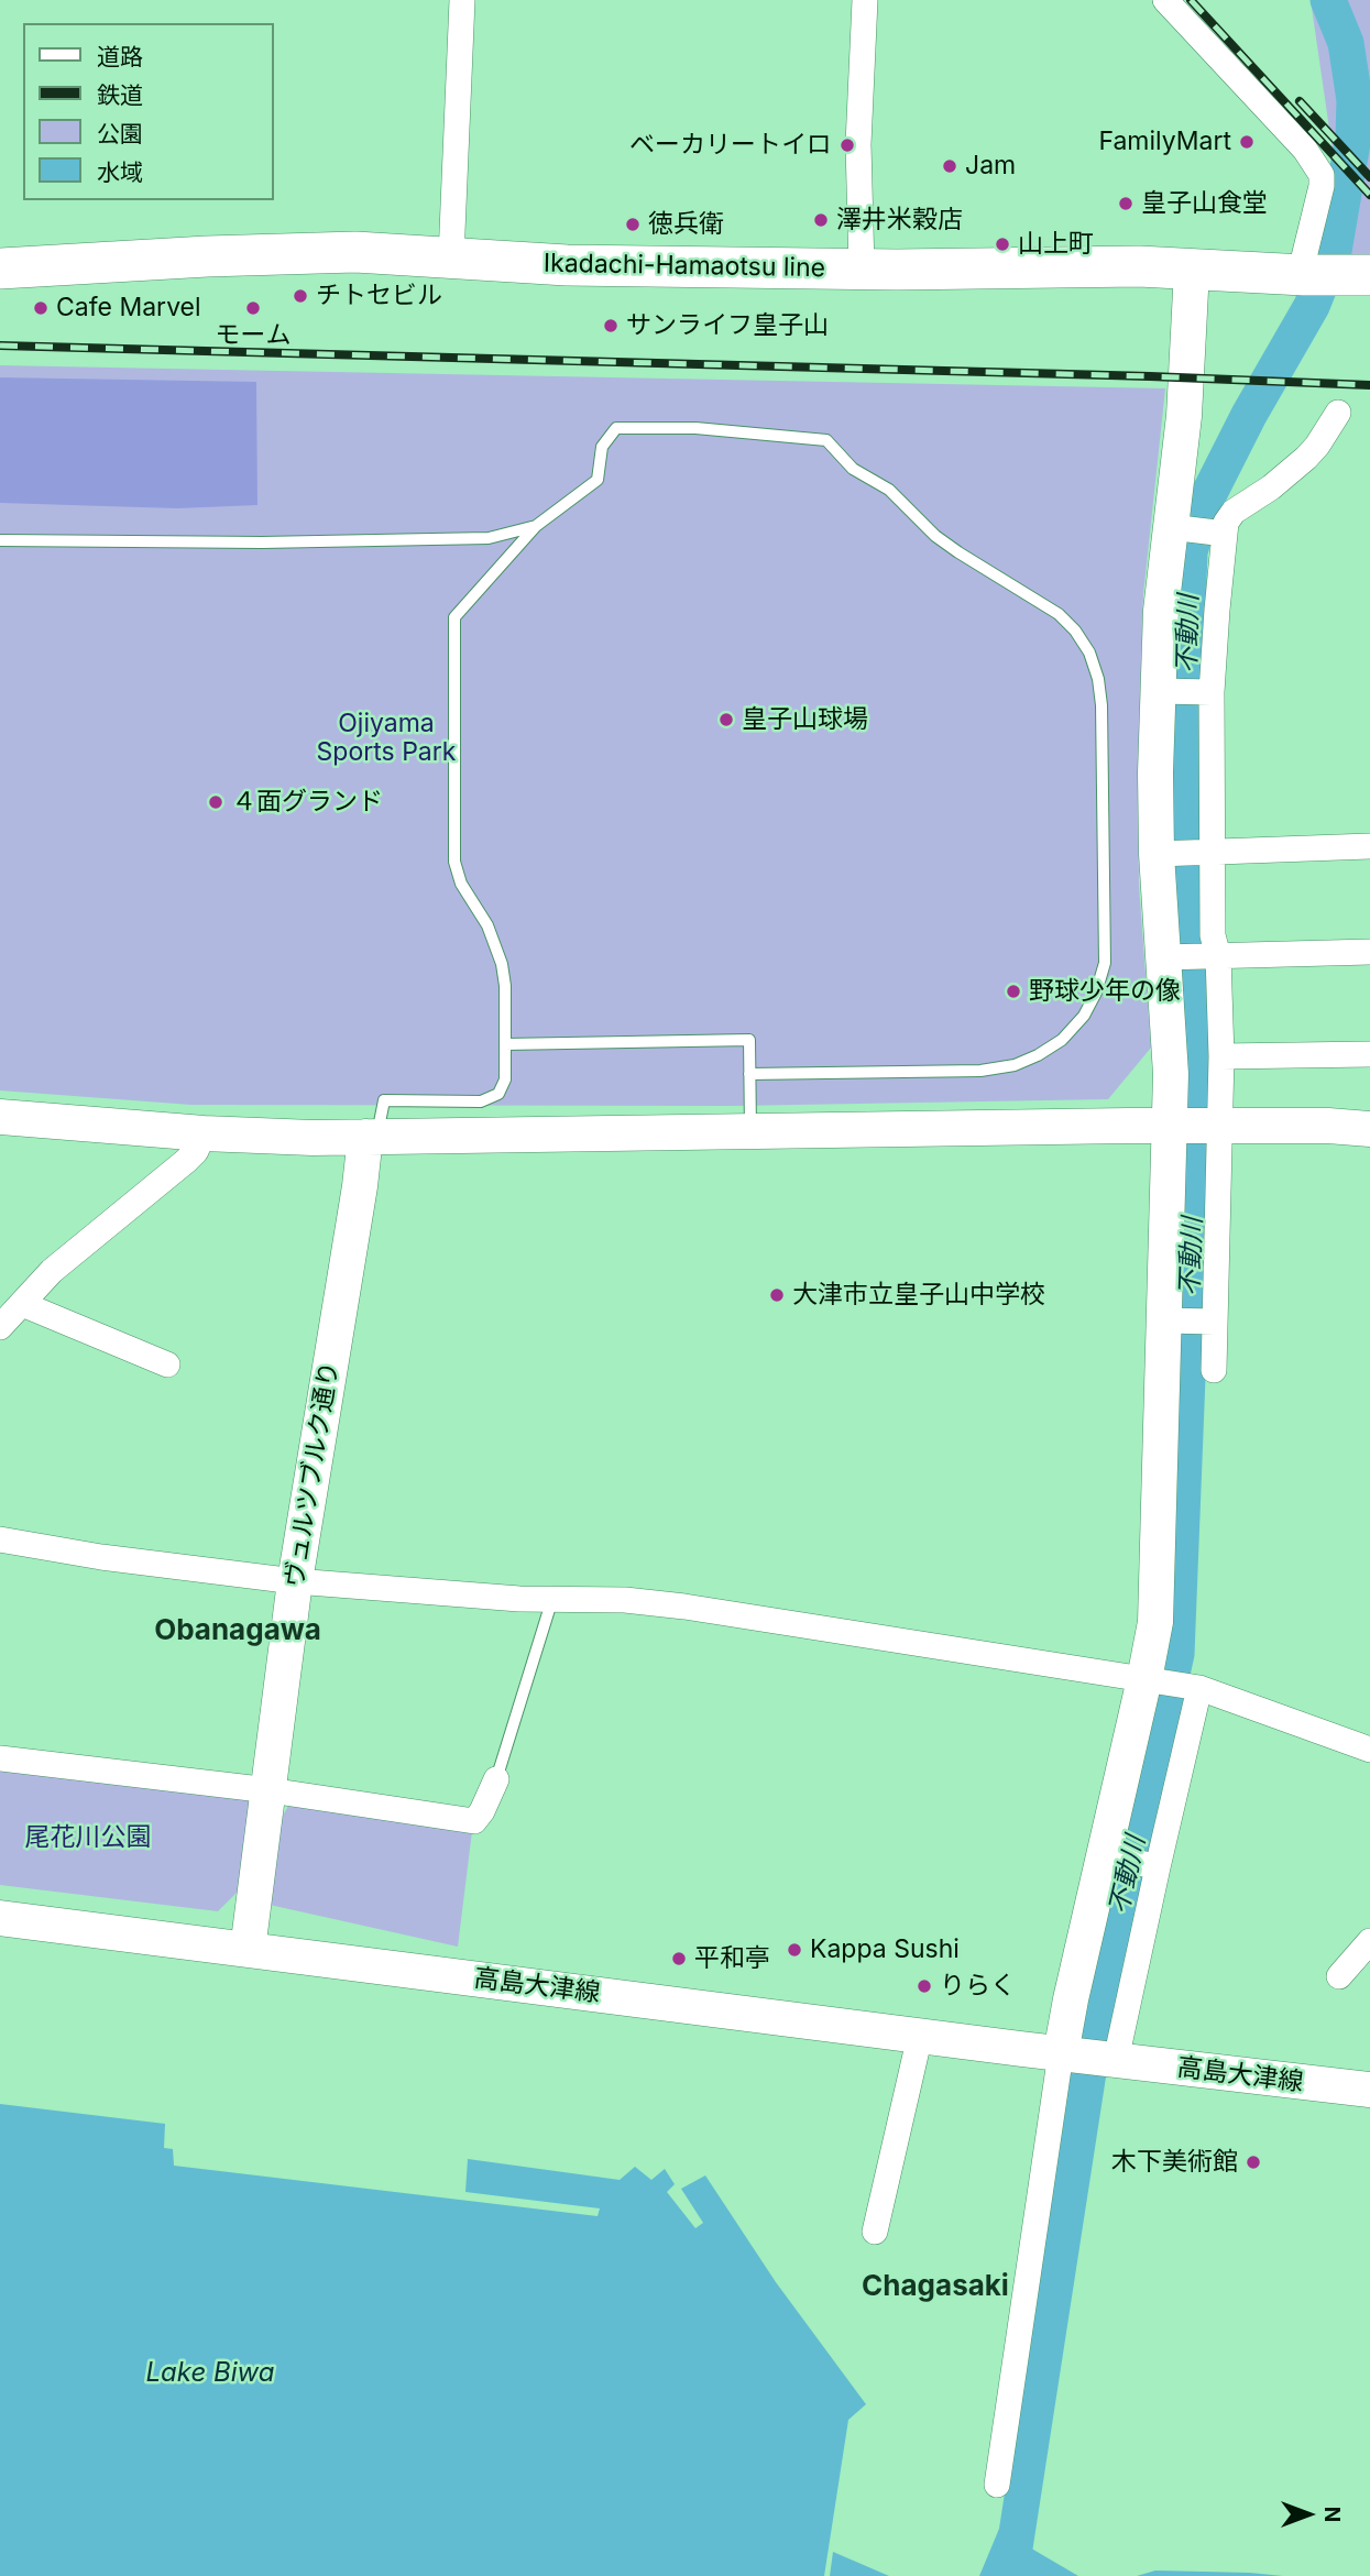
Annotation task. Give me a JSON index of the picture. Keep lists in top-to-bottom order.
{
  "streets": {
    "main road": ["Ikadachi-Hamaotsu line"],
    "street": ["ヴュルツブルク通り", "高島大津線"]
  },
  "crossings": [
    ["ヴュルツブルク通り", "高島大津線"]
  ],
  "districts": ["Obanagawa", "Chagasaki"],
  "water": ["不動川", "Lake Biwa"],
  "parks": ["Ojiyama Sports Park", "尾花川公園"],
  "places": [
    "FamilyMart",
    "ベーカリートイロ",
    "Jam",
    "皇子山食堂",
    "澤井米穀店",
    "徳兵衛",
    "山上町",
    "チトセビル",
    "Cafe Marvel",
    "モーム",
    "サンライフ皇子山",
    "皇子山球場",
    "４面グランド",
    "野球少年の像",
    "大津市立皇子山中学校",
    "Kappa Sushi",
    "平和亭",
    "りらく",
    "木下美術館"
  ],
  "legend": [
    "道路",
    "鉄道",
    "公園",
    "水域"
  ],
  "north": "right"
}
